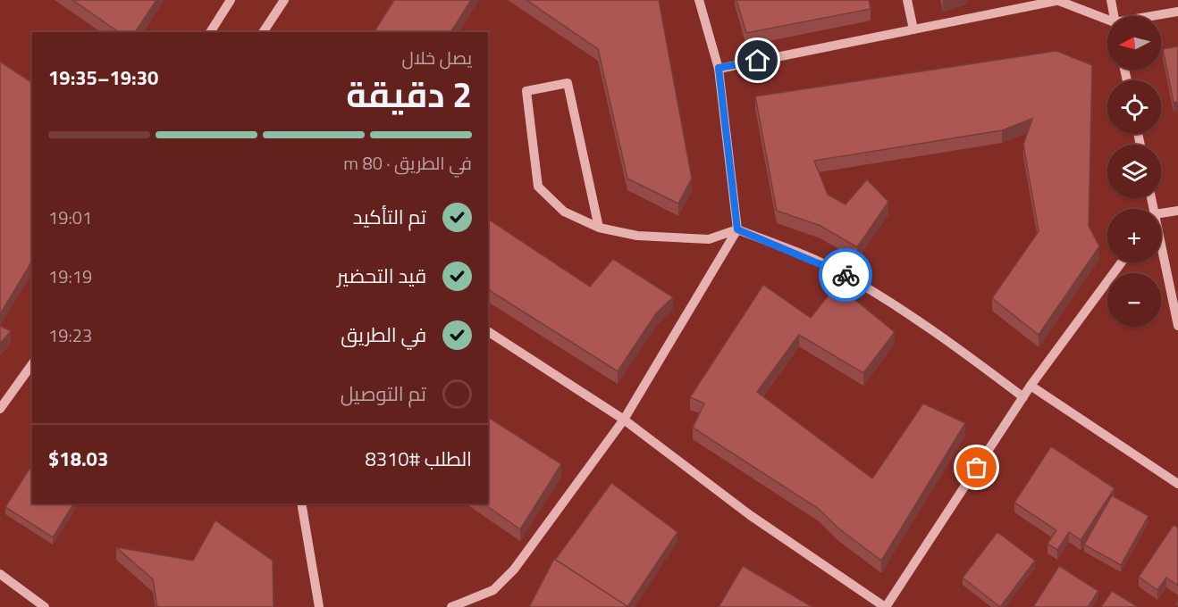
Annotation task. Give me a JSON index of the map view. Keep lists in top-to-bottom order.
{
  "north": "left",
  "page": {
    "map_buttons": ["+", "−"],
    "heading": ["2 دقيقة", "يصل خلال", "19:30–19:35"],
    "panel": ["الطلب #8310", "$18.03"],
    "bar": "في الطريق · 80 m",
    "list": [
      ["تم التأكيد", "19:01"],
      ["قيد التحضير", "19:19"],
      ["في الطريق", "19:23"],
      "تم التوصيل"
    ]
  }
}
